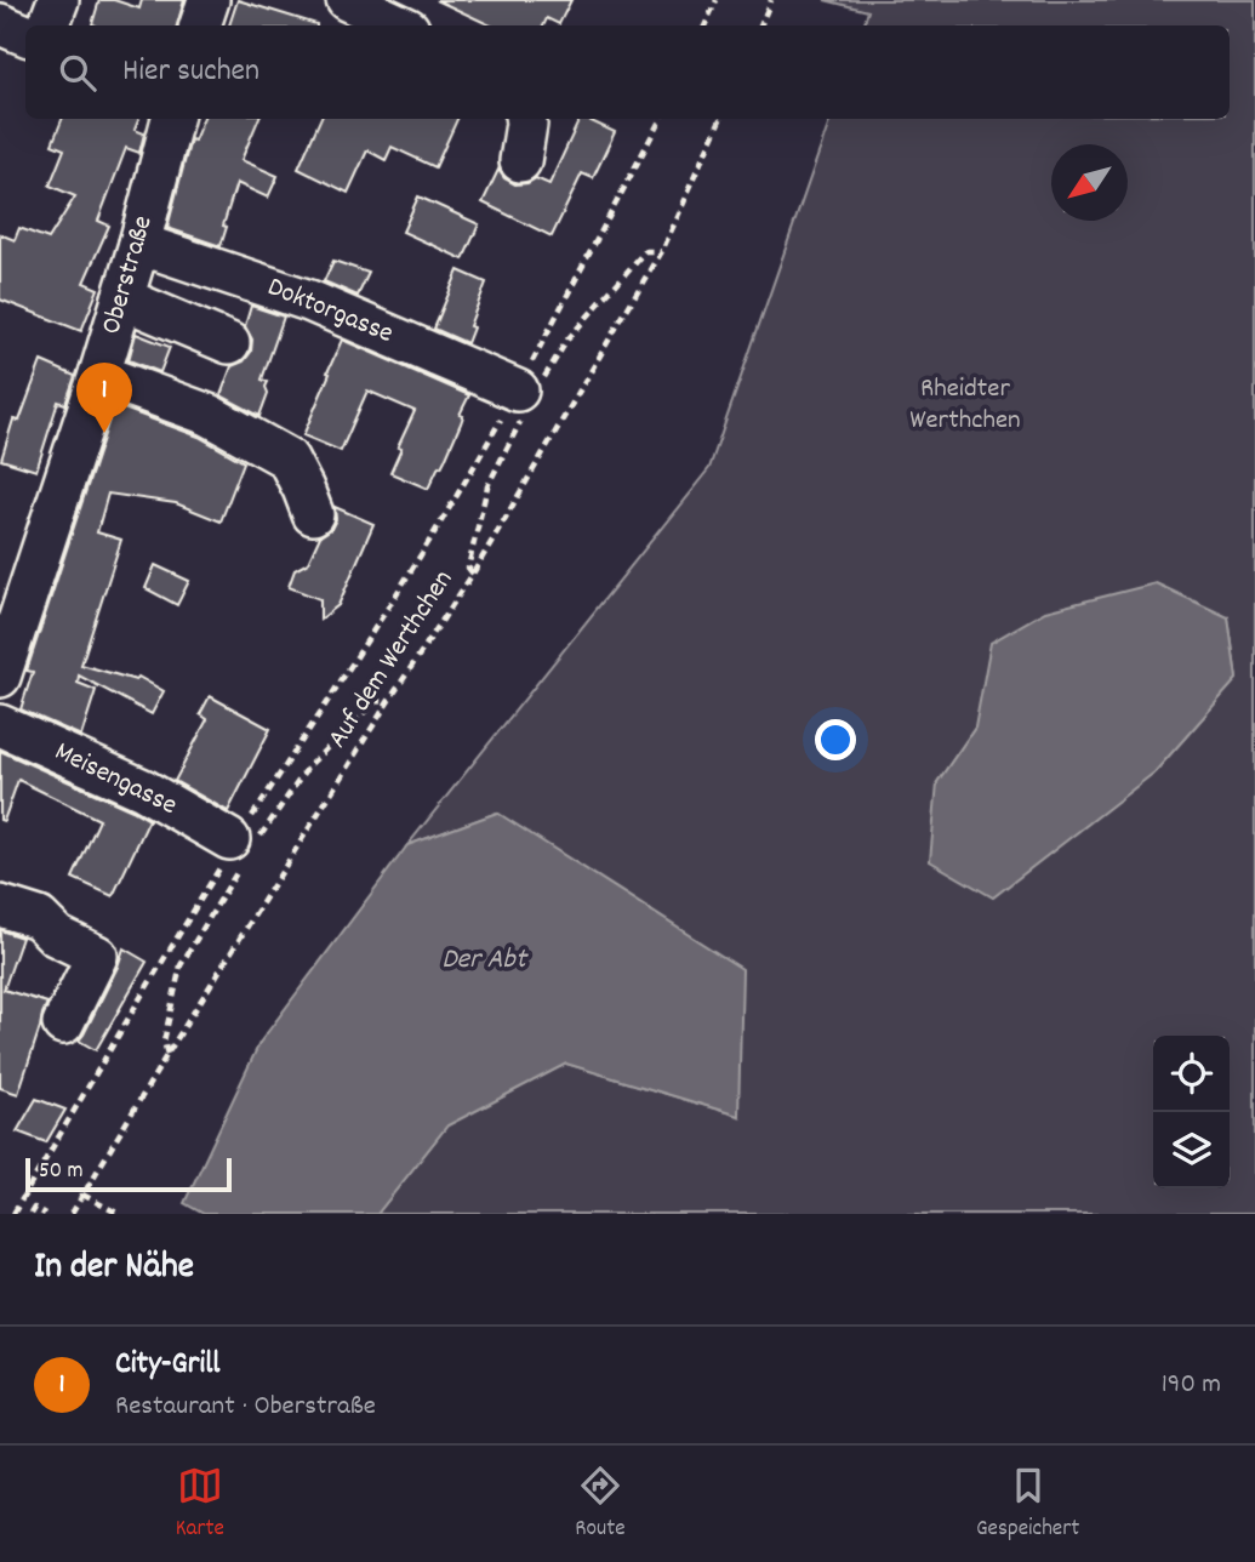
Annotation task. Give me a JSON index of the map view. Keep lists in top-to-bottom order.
{
  "streets": {
    "street": ["Oberstraße", "Doktorgasse", "Meisengasse"],
    "path": ["Auf dem Werthchen"]
  },
  "crossings": [
    ["Oberstraße", "Doktorgasse"]
  ],
  "water": ["Der Abt"],
  "parks": ["Rheidter Werthchen"],
  "scale_bar": "50 m",
  "north": "bottom left",
  "page": {
    "search": "Hier suchen",
    "pins": "1",
    "scale": "50 m",
    "heading": "In der Nähe",
    "list": [
      {
        "mark": "1",
        "name": "City-Grill",
        "note": "Restaurant · Oberstraße",
        "value": "190 m"
      }
    ],
    "nav": ["Karte", "Route", "Gespeichert"]
  }
}
